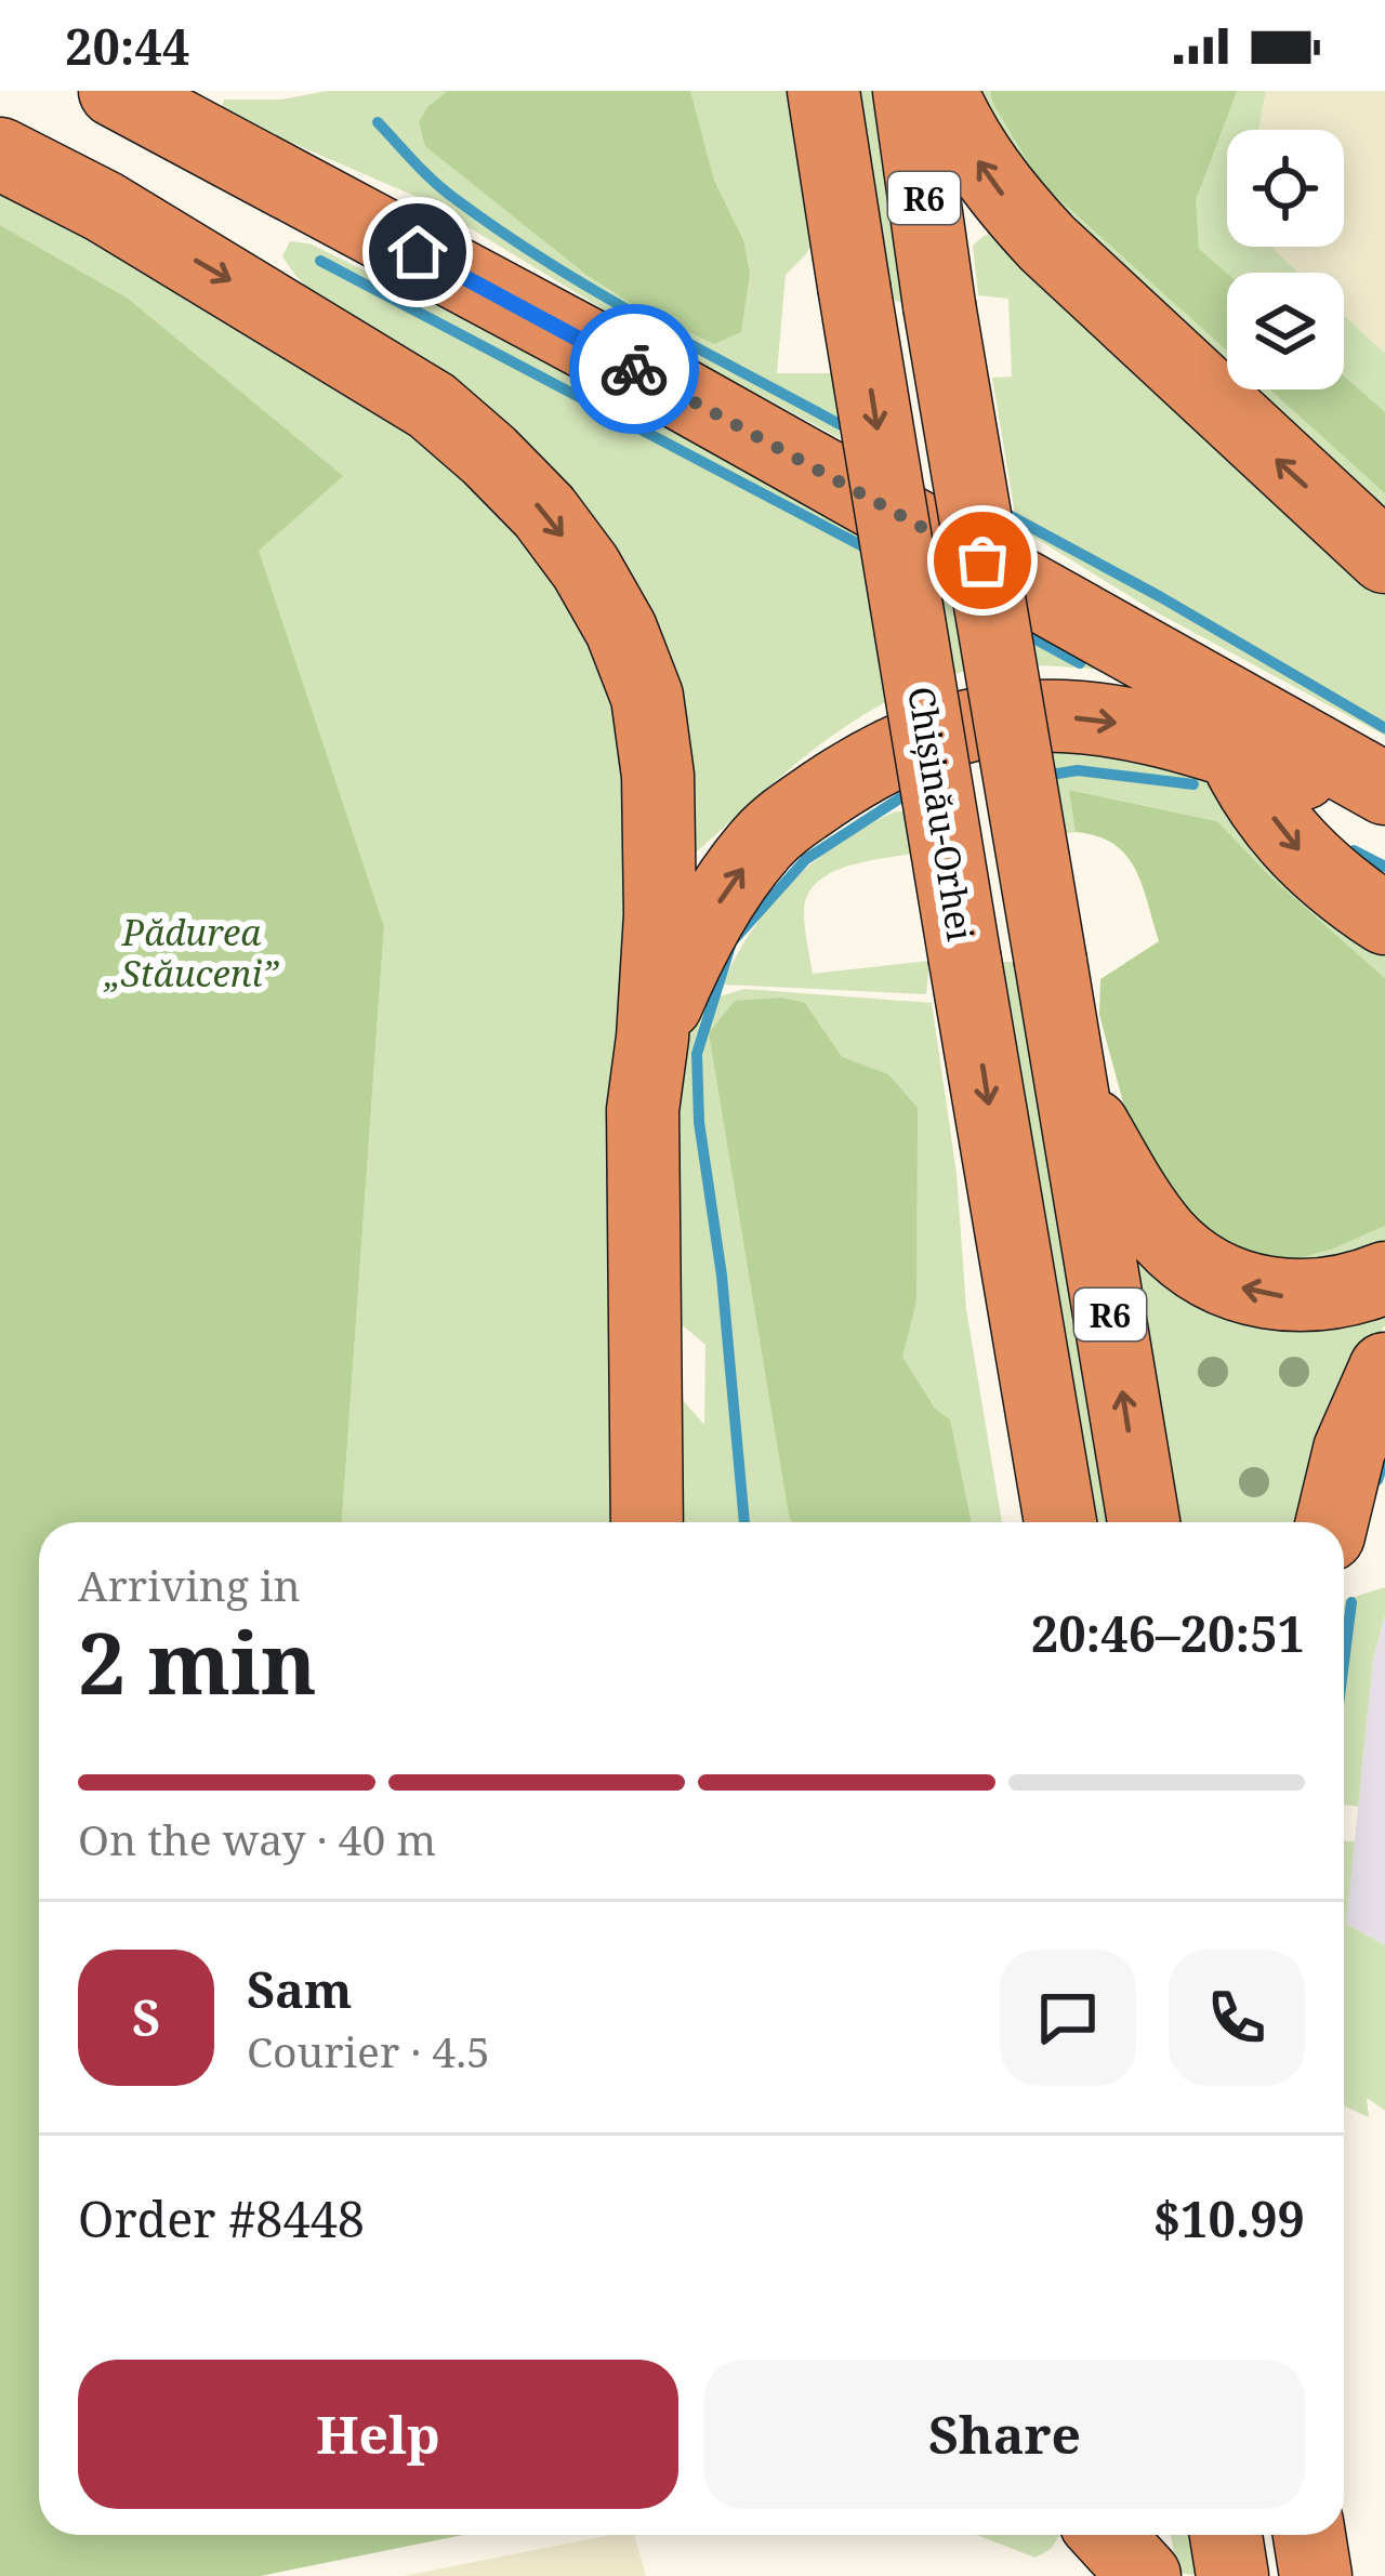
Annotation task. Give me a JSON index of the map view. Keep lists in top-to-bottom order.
{
  "streets": {
    "highway": ["R6", "Chișinău-Orhei"]
  },
  "parks": ["Pădurea „Stăuceni”"],
  "page": {
    "status": "20:44",
    "heading": ["2 min", "Arriving in", "20:46–20:51"],
    "panel": [
      "Sam",
      "Courier · 4.5",
      "Order #8448",
      "$10.99"
    ],
    "bar": "On the way · 40 m",
    "round": "S",
    "buttons": ["Help", "Share"]
  }
}
